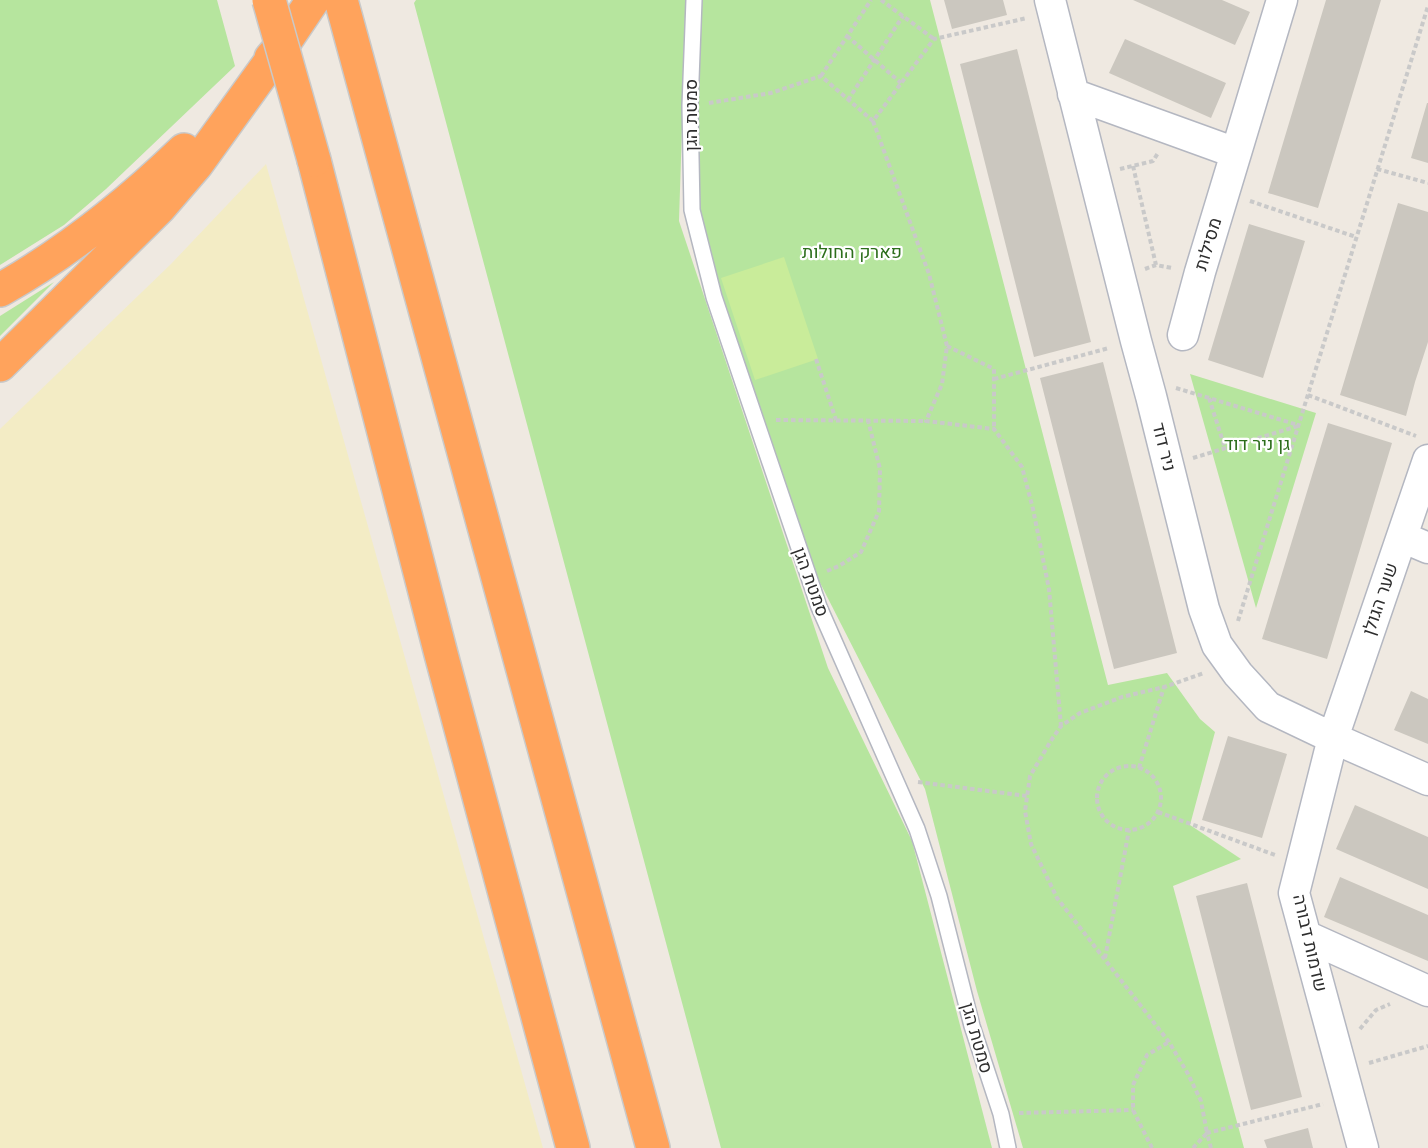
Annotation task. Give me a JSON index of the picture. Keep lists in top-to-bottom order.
{
  "streets": {
    "street": [
      "מסילות",
      "ניר דוד",
      "שער הגולן",
      "שדמות דבורה"
    ],
    "lane": ["סמטת הגן"]
  },
  "crossings": [
    ["ניר דוד", "שער הגולן"],
    ["ניר דוד", "שדמות דבורה"],
    ["שער הגולן", "שדמות דבורה"]
  ],
  "parks": ["פארק החולות", "גן ניר דוד"]
}
